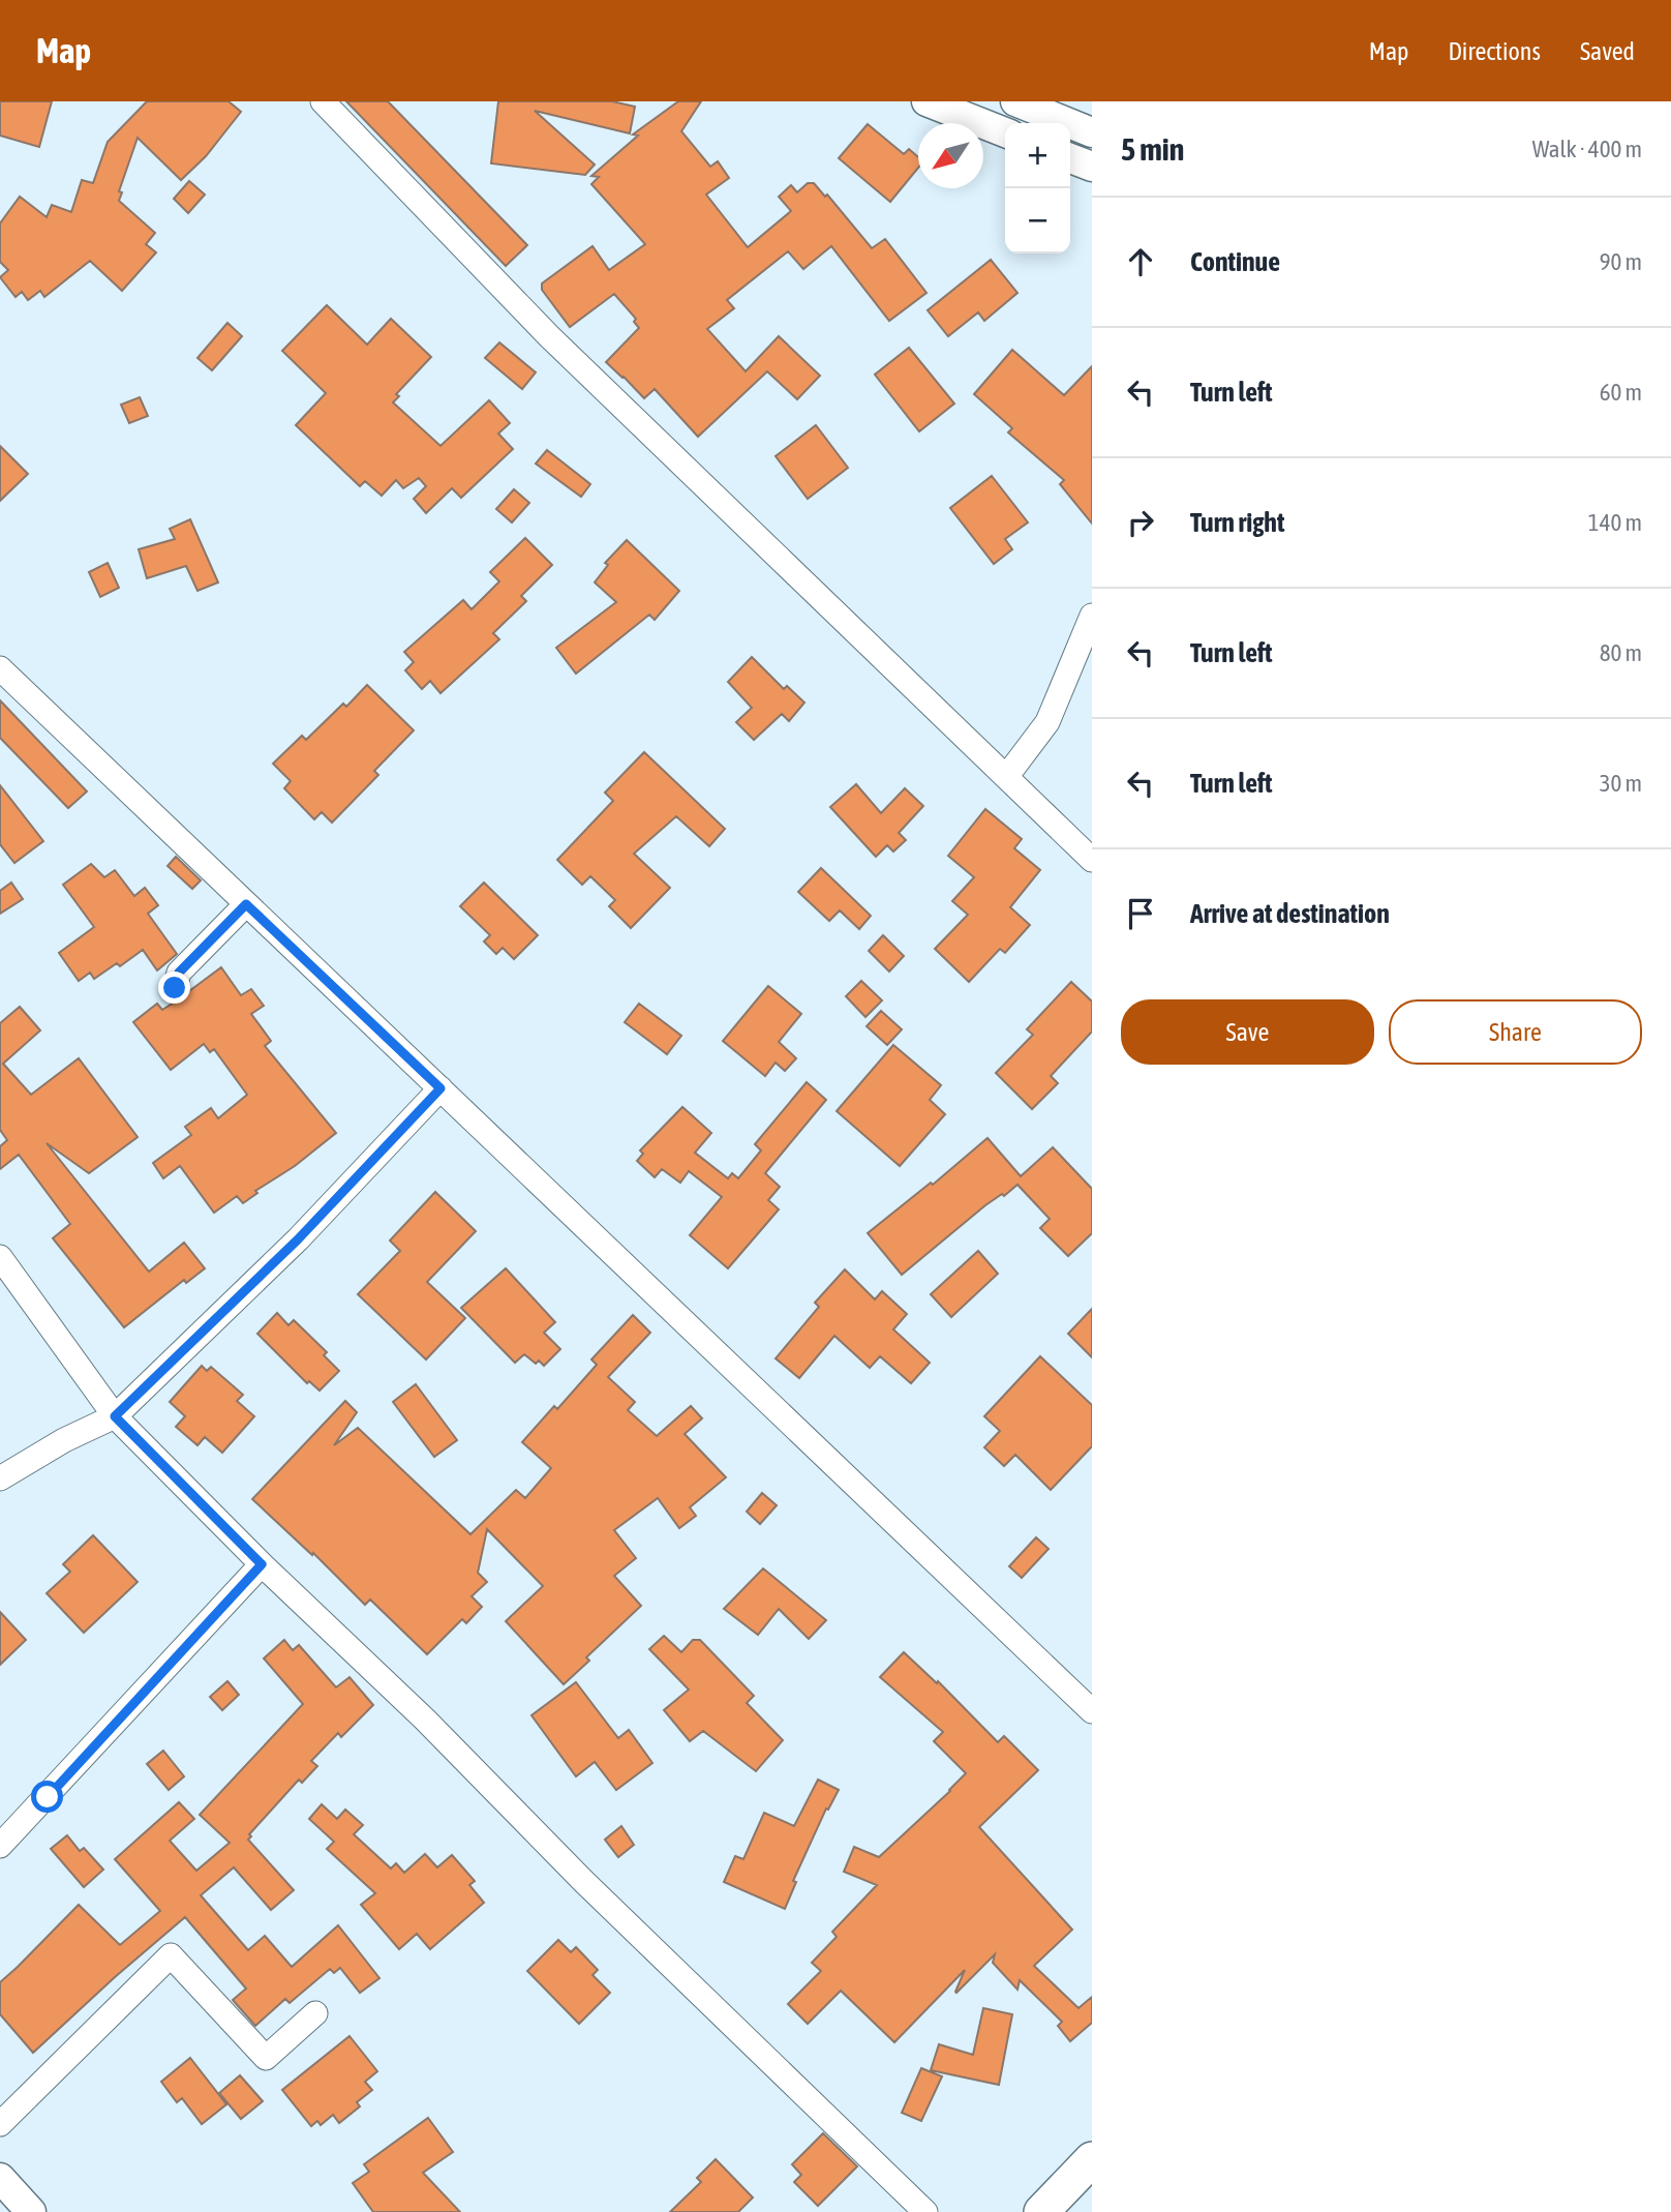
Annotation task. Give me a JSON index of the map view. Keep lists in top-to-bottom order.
{
  "north": "bottom left",
  "page": {
    "header": "Map",
    "nav": ["Map", "Directions", "Saved"],
    "heading": ["5 min", "Walk · 400 m"],
    "map_buttons": ["+", "−"],
    "list": [
      ["Continue", "90 m"],
      ["Turn left", "60 m"],
      ["Turn right", "140 m"],
      ["Turn left", "80 m"],
      ["Turn left", "30 m"],
      "Arrive at destination"
    ],
    "buttons": ["Save", "Share"]
  }
}
